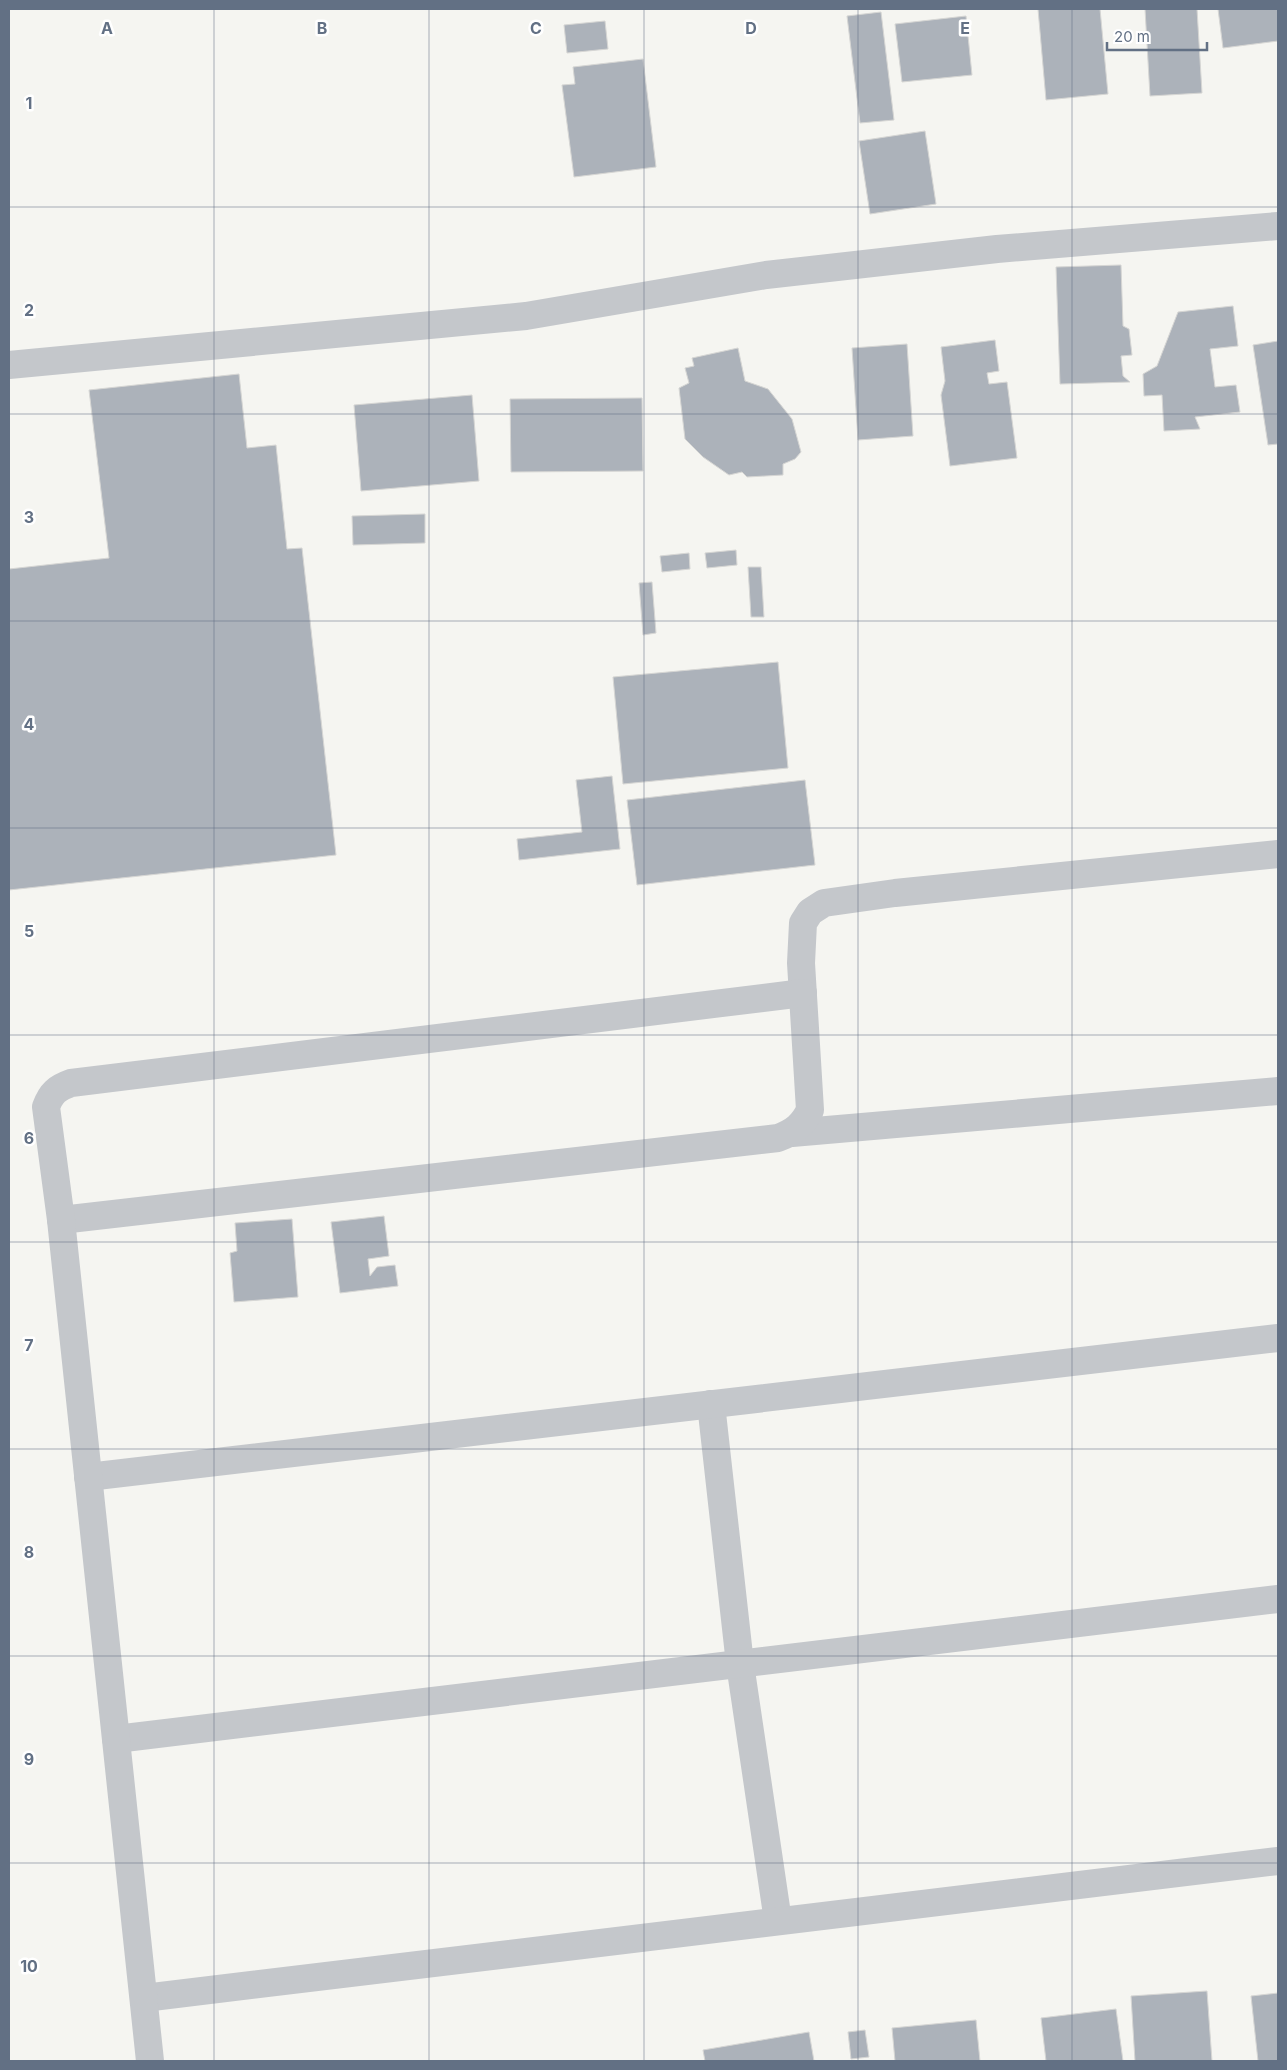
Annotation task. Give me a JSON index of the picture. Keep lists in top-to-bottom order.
{
  "scale_bar": "20 m",
  "grid": {
    "columns": [
      "A",
      "B",
      "C",
      "D",
      "E"
    ],
    "rows": [
      "1",
      "2",
      "3",
      "4",
      "5",
      "6",
      "7",
      "8",
      "9",
      "10"
    ]
  }
}
